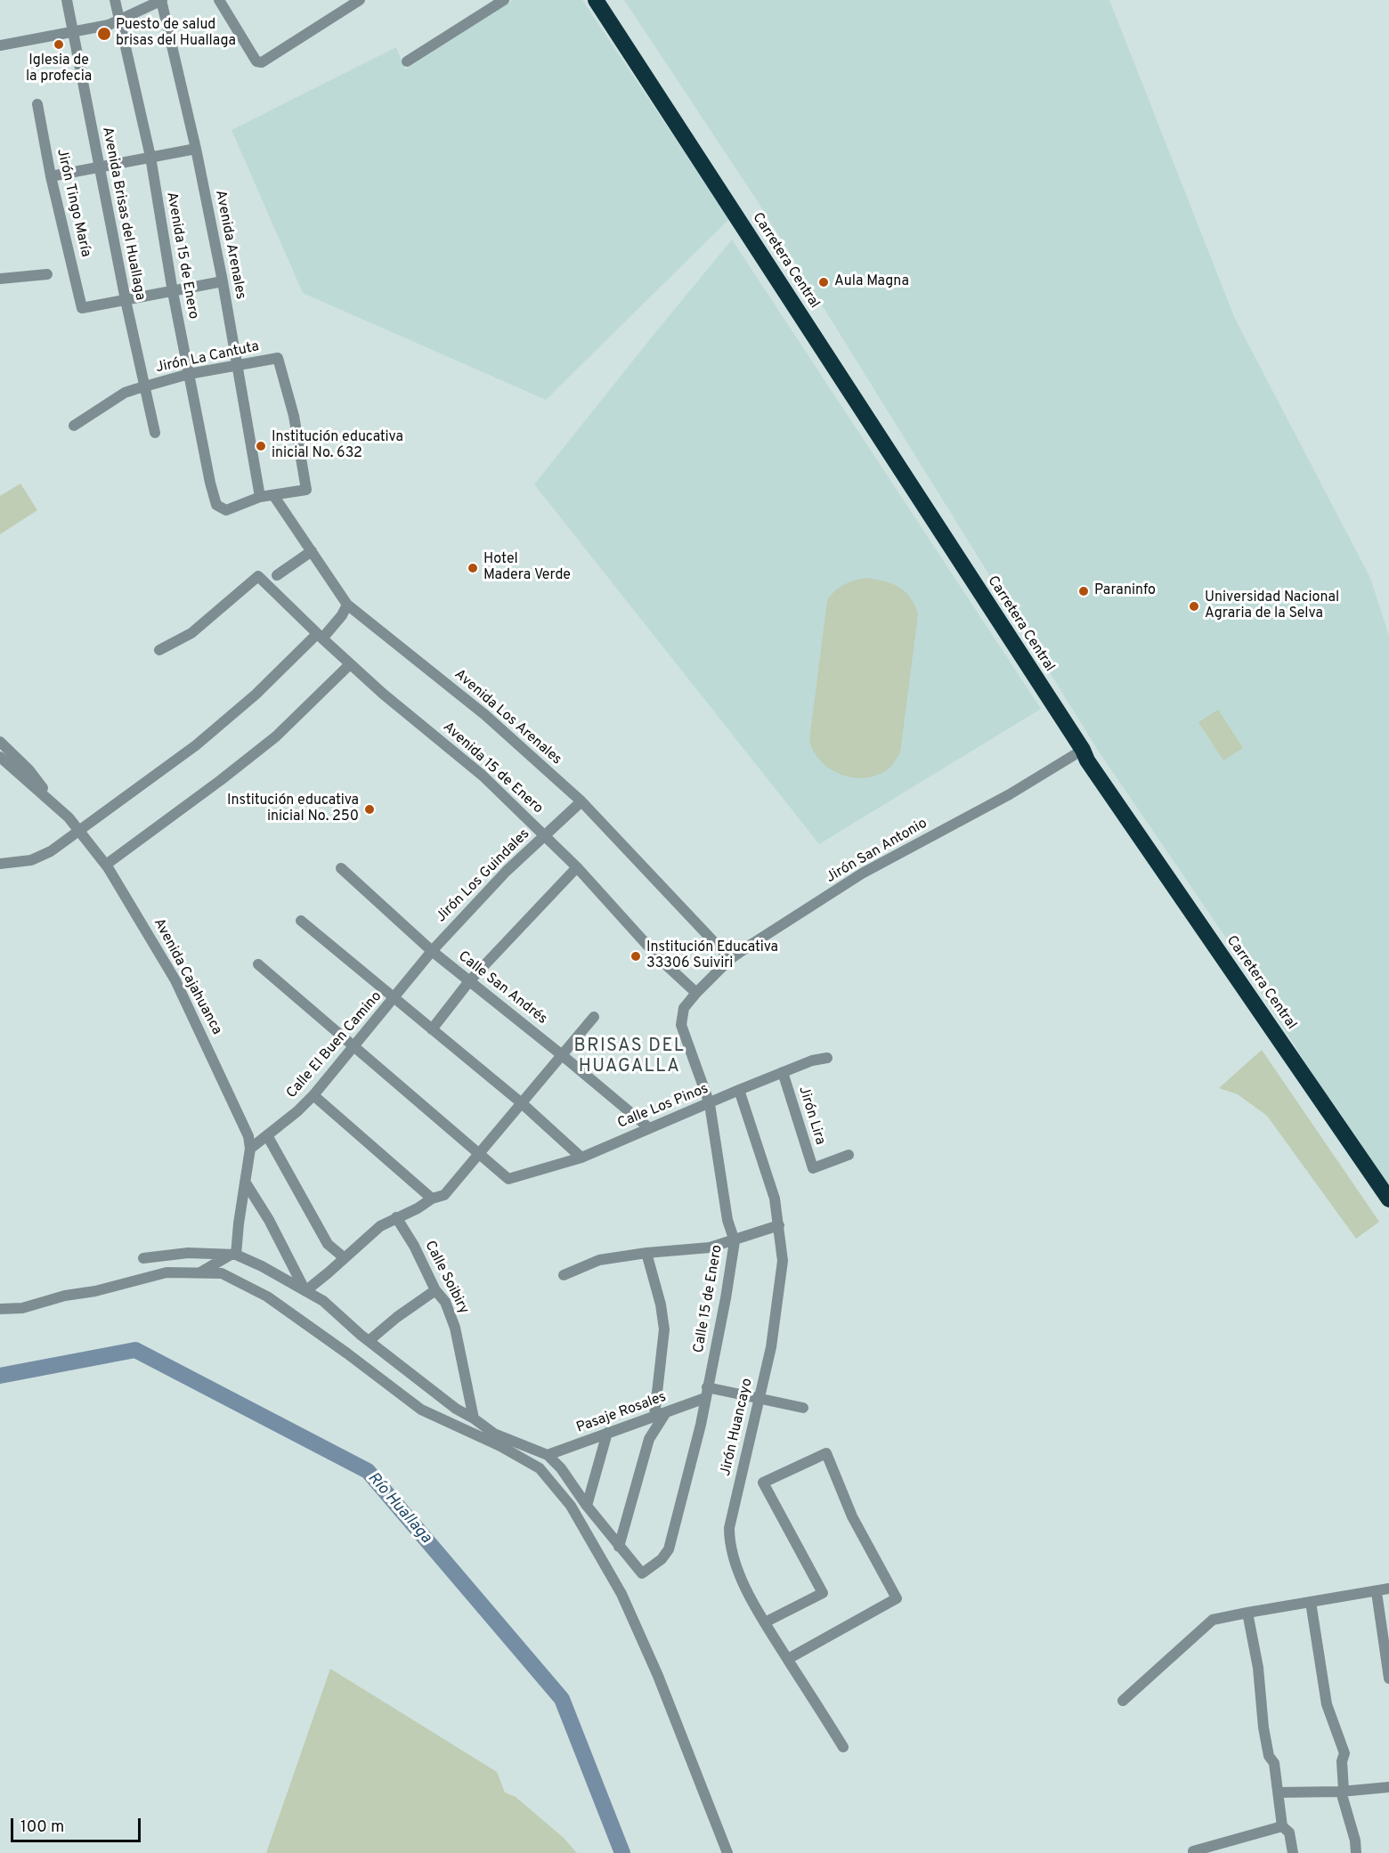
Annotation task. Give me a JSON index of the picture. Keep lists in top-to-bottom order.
{
  "streets": {
    "highway": ["Carretera Central"],
    "street": [
      "Jirón Tingo María",
      "Avenida Brisas del Huallaga",
      "Avenida Arenales",
      "Avenida 15 de Enero",
      "Jirón La Cantuta",
      "Avenida Los Arenales",
      "Jirón San Antonio",
      "Jirón Los Guindales",
      "Avenida Cajahuanca",
      "Calle San Andrés",
      "Calle El Buen Camino",
      "Calle Los Pinos",
      "Jirón Lira",
      "Calle Soibiry",
      "Calle 15 de Enero",
      "Pasaje Rosales",
      "Jirón Huancayo"
    ]
  },
  "crossings": [
    ["Jirón Tingo María", "Avenida Brisas del Huallaga"],
    ["Avenida Brisas del Huallaga", "Jirón La Cantuta"],
    ["Avenida Arenales", "Avenida 15 de Enero"],
    ["Avenida Arenales", "Jirón La Cantuta"],
    ["Avenida 15 de Enero", "Jirón La Cantuta"],
    ["Avenida 15 de Enero", "Jirón San Antonio"],
    ["Avenida 15 de Enero", "Jirón Los Guindales"],
    ["Avenida 15 de Enero", "Calle 15 de Enero"],
    ["Carretera Central", "Jirón San Antonio"],
    ["Jirón La Cantuta", "Avenida Los Arenales"],
    ["Avenida Los Arenales", "Jirón San Antonio"],
    ["Avenida Los Arenales", "Jirón Los Guindales"],
    ["Jirón San Antonio", "Calle 15 de Enero"],
    ["Jirón Los Guindales", "Calle San Andrés"],
    ["Jirón Los Guindales", "Calle El Buen Camino"],
    ["Avenida Cajahuanca", "Calle El Buen Camino"],
    ["Calle San Andrés", "Calle El Buen Camino"],
    ["Calle San Andrés", "Calle Los Pinos"],
    ["Calle Los Pinos", "Jirón Lira"],
    ["Calle Los Pinos", "Calle 15 de Enero"],
    ["Calle Los Pinos", "Jirón Huancayo"],
    ["Calle 15 de Enero", "Pasaje Rosales"]
  ],
  "districts": ["BRISAS DEL HUAGALLA"],
  "water": ["Río Huallaga"],
  "places": [
    "Puesto de salud brisas del Huallaga",
    "Iglesia de la profecia",
    "Aula Magna",
    "Institución educativa inicial No. 632",
    "Hotel Madera Verde",
    "Paraninfo",
    "Universidad Nacional Agraria de la Selva",
    "Institución educativa inicial No. 250",
    "Institución Educativa 33306 Suiviri"
  ],
  "scale_bar": "100 m"
}
